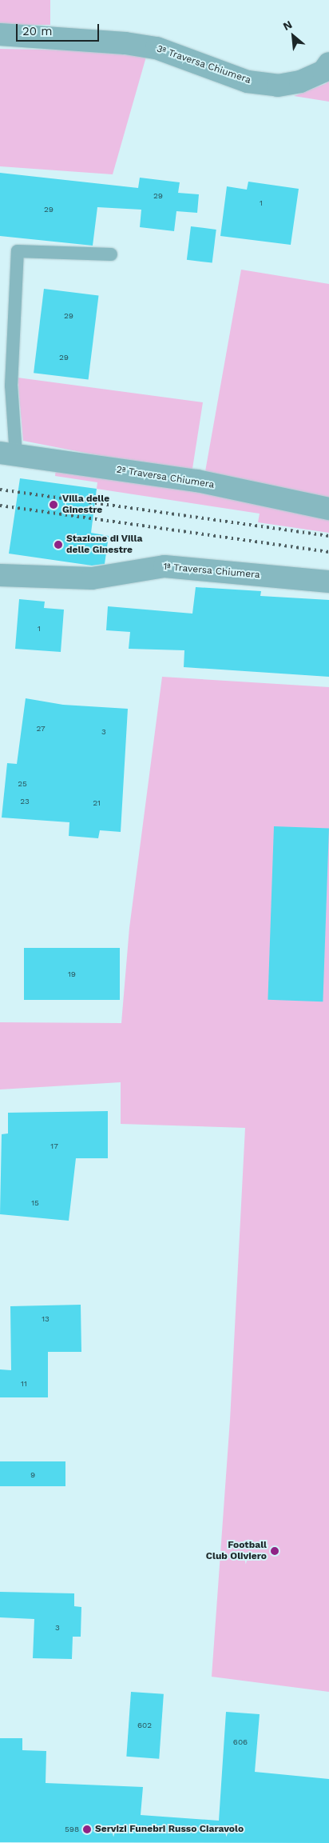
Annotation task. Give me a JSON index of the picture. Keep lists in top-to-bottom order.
{
  "streets": {
    "street": ["3ª Traversa Chiumera", "2ª Traversa Chiumera", "1ª Traversa Chiumera"]
  },
  "places": [
    "Villa delle Ginestre",
    "Stazione di Villa delle Ginestre",
    "Football Club Oliviero",
    "Servizi Funebri Russo Ciaravolo"
  ],
  "house_numbers": [
    "29",
    "1",
    "29",
    "29",
    "29",
    "1",
    "27",
    "3",
    "25",
    "23",
    "21",
    "19",
    "17",
    "15",
    "13",
    "11",
    "9",
    "3",
    "602",
    "606",
    "598"
  ],
  "scale_bar": "20 m",
  "north": "top left"
}
